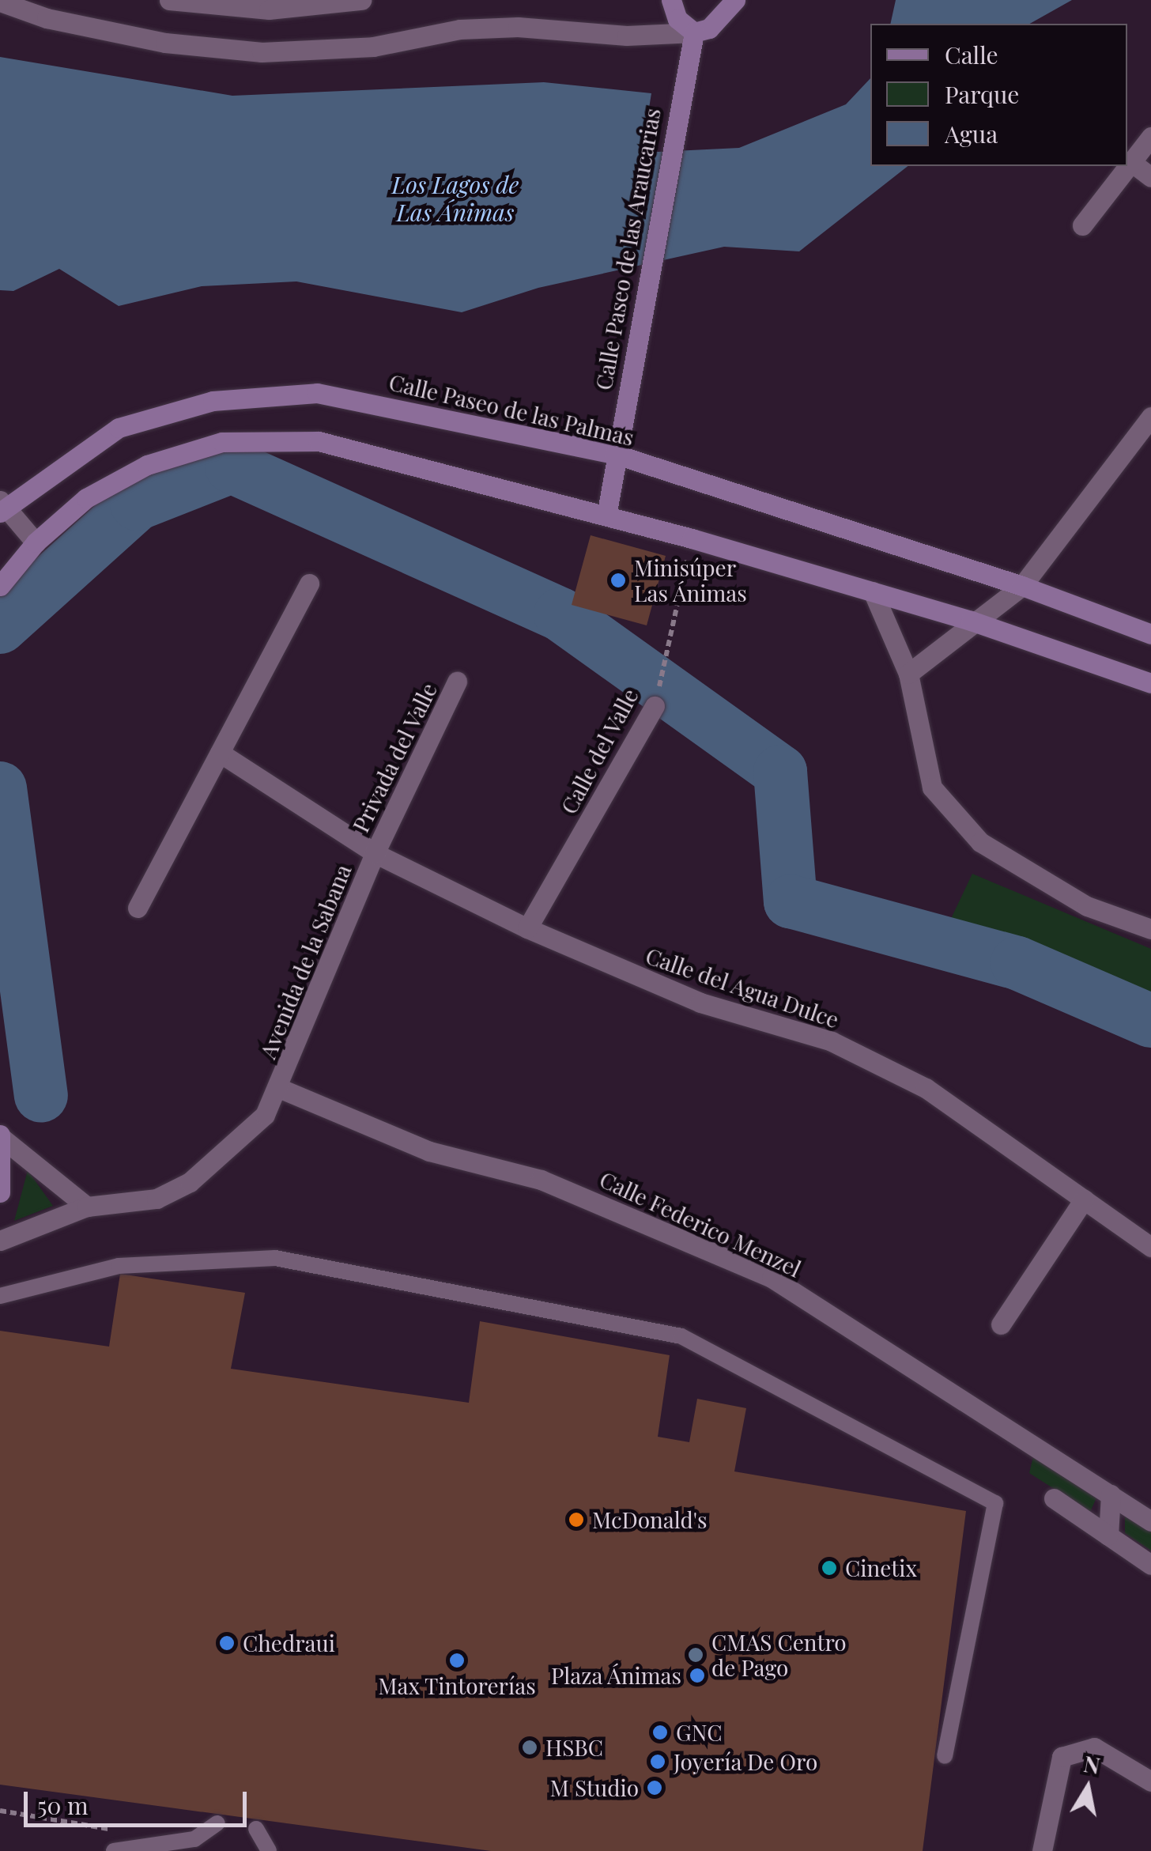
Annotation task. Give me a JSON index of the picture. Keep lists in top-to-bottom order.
{
  "streets": {
    "main road": ["Calle Paseo de las Araucarias", "Calle Paseo de las Palmas"],
    "street": [
      "Calle del Valle",
      "Privada del Valle",
      "Avenida de la Sabana",
      "Calle del Agua Dulce",
      "Calle Federico Menzel"
    ]
  },
  "crossings": [
    ["Calle Paseo de las Araucarias", "Calle Paseo de las Palmas"],
    ["Calle del Valle", "Calle del Agua Dulce"],
    ["Privada del Valle", "Avenida de la Sabana"],
    ["Privada del Valle", "Calle del Agua Dulce"],
    ["Avenida de la Sabana", "Calle del Agua Dulce"],
    ["Avenida de la Sabana", "Calle Federico Menzel"]
  ],
  "water": ["Los Lagos de Las Ánimas"],
  "places": [
    "Minisúper Las Ánimas",
    "McDonald's",
    "Cinetix",
    "Chedraui",
    "CMAS Centro de Pago",
    "Max Tintorerías",
    "Plaza Ánimas",
    "GNC",
    "HSBC",
    "Joyería De Oro",
    "M Studio"
  ],
  "legend": ["Calle", "Parque", "Agua"],
  "scale_bar": "50 m",
  "north": "top"
}
